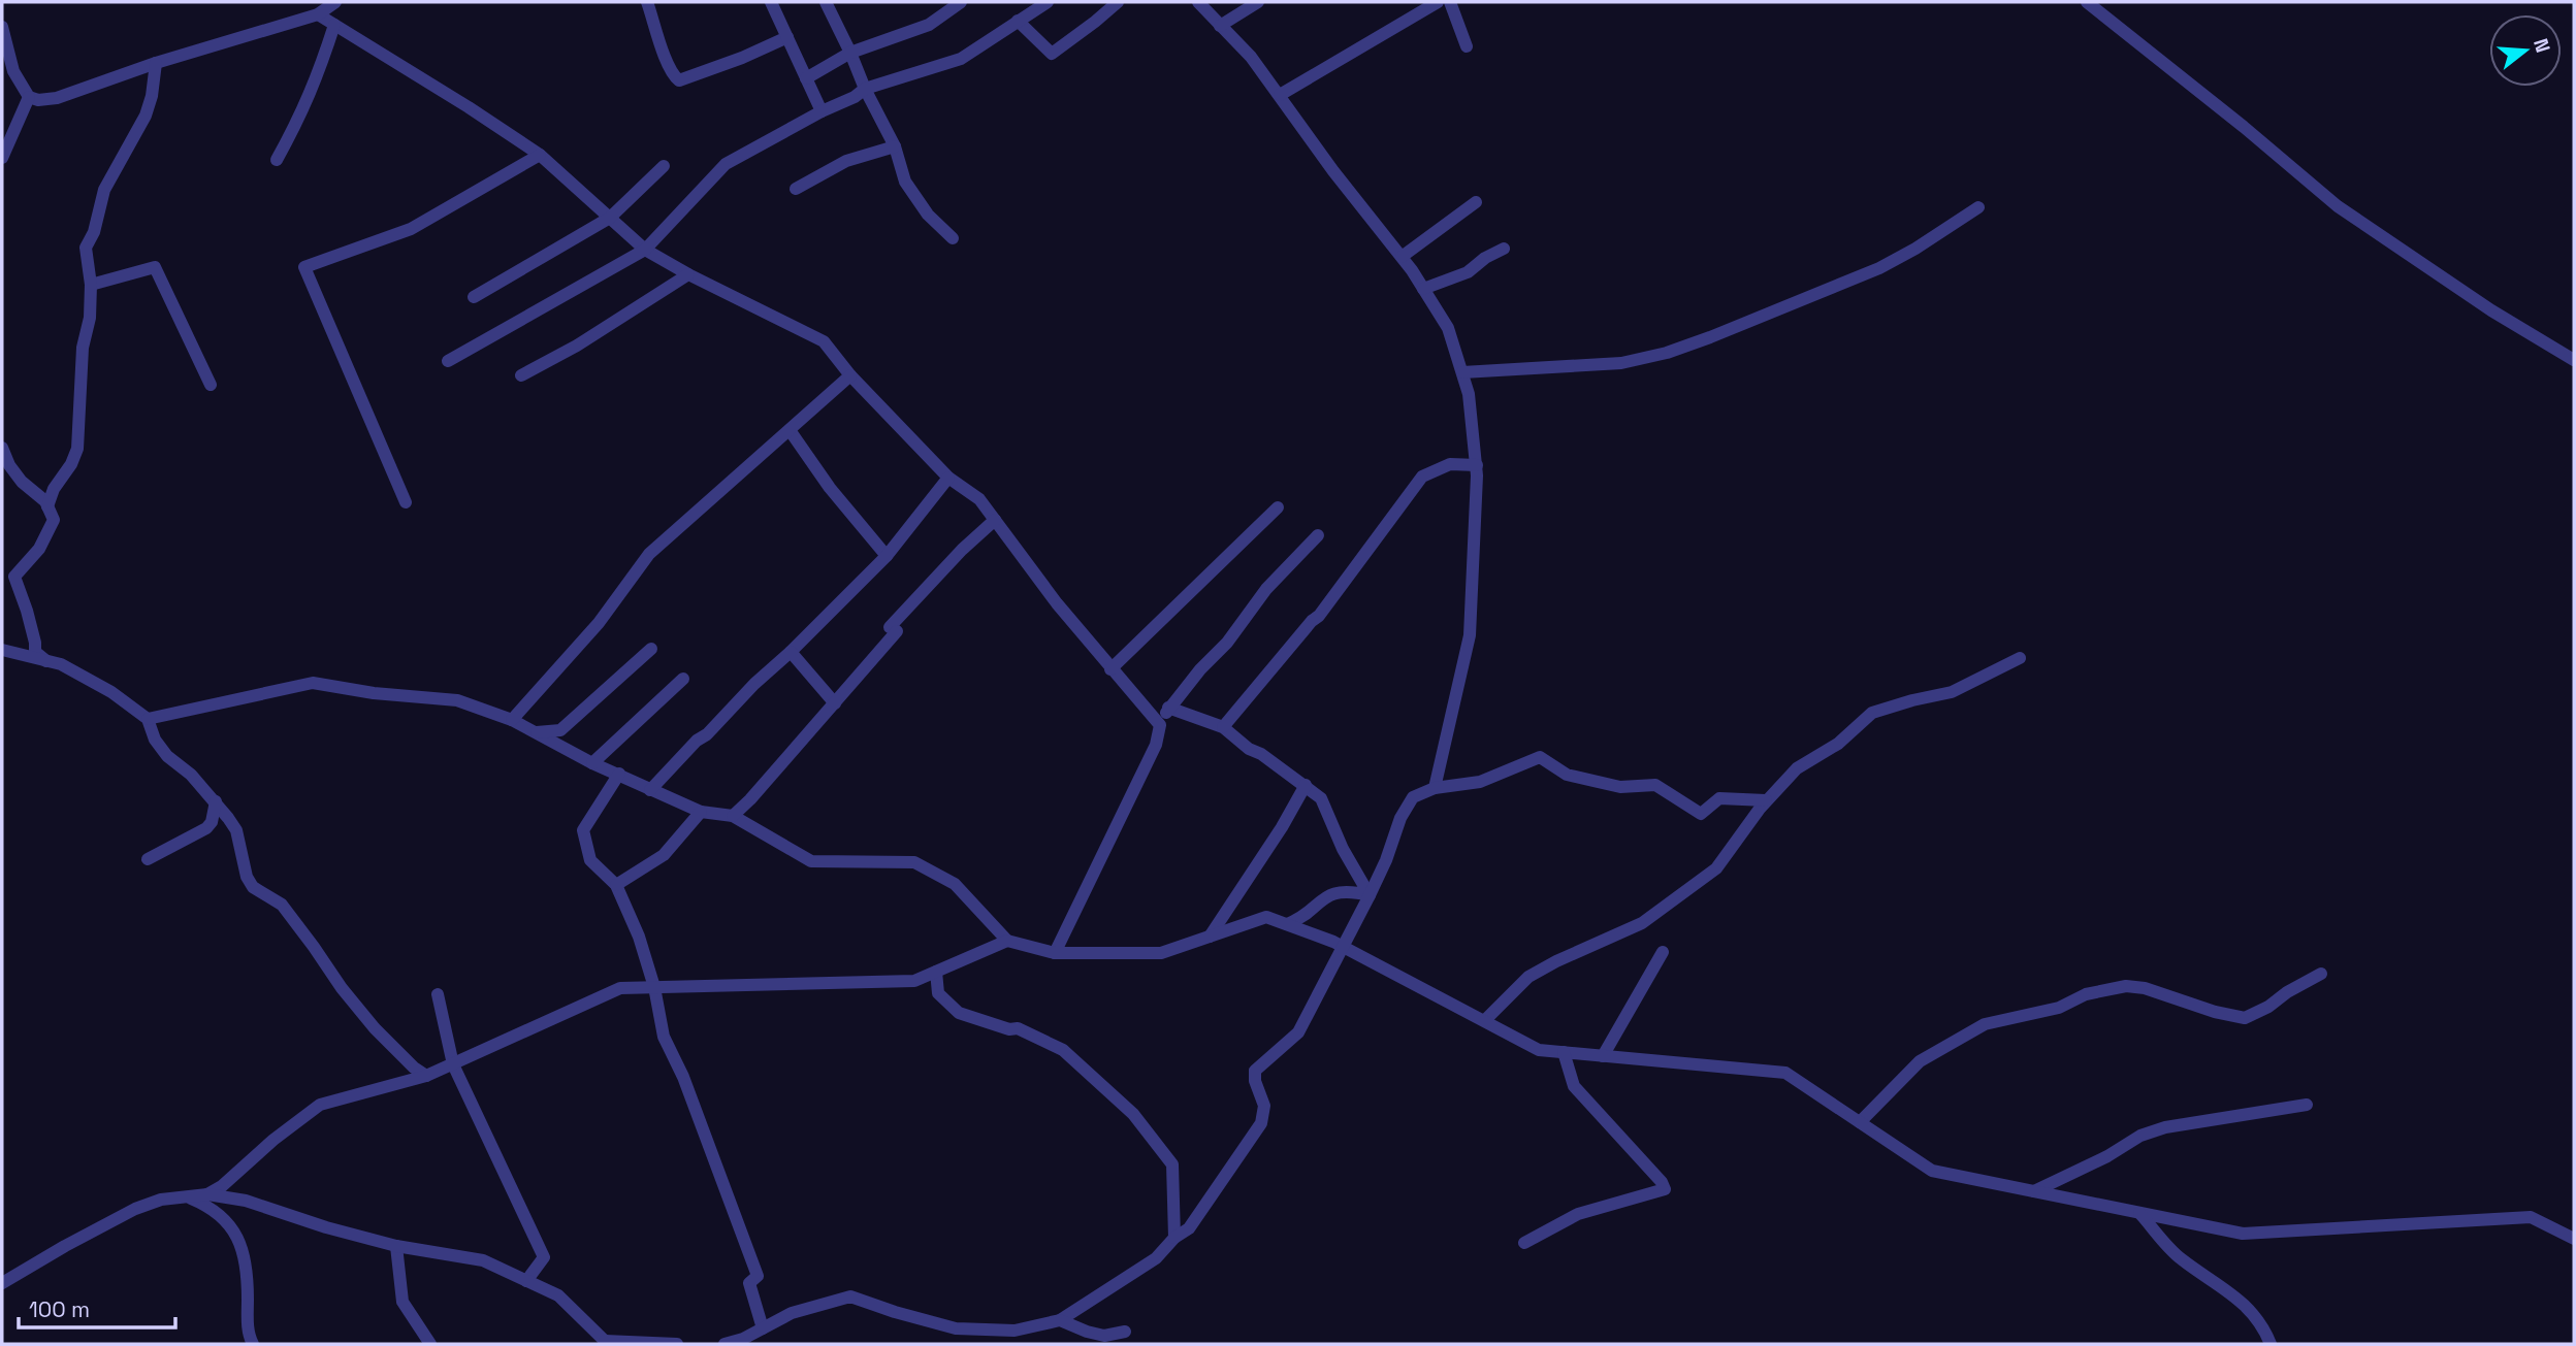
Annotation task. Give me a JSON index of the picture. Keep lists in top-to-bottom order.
{
  "scale_bar": "100 m",
  "north": "right"
}
